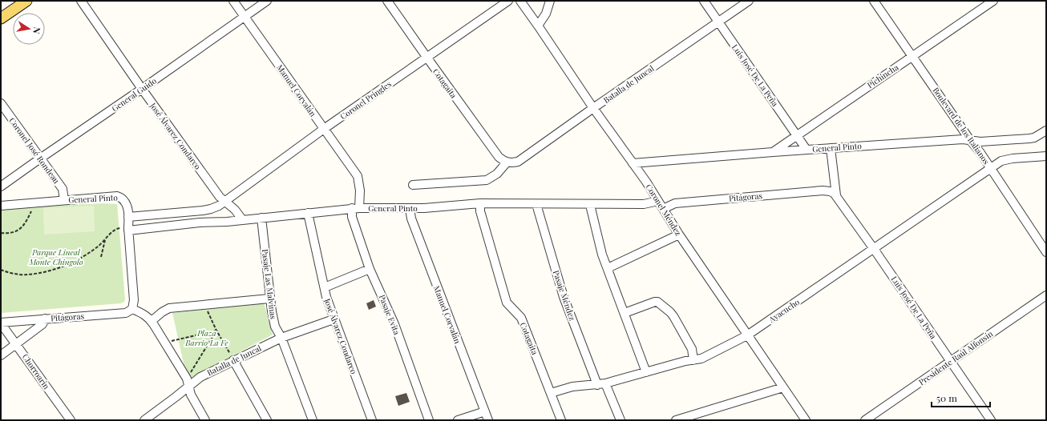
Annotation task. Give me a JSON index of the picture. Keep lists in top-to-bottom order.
{
  "streets": {
    "street": [
      "Luis José De La Peña",
      "Pichincha",
      "Cotagaita",
      "Batalla de Juncal",
      "Manuel Corvalán",
      "General Guido",
      "Coronel Pringles",
      "Boulevard de los Italianos",
      "José Álvarez Condarco",
      "General Pinto",
      "Coronel José Rondeau",
      "Pitágoras",
      "Coronel Méndez",
      "Pasaje Las Malvinas",
      "Pasaje Méndez",
      "Ayacucho",
      "Pasaje Evita",
      "Presidente Raúl Alfonsín",
      "Chorroarin"
    ]
  },
  "crossings": [
    ["Luis José De La Peña", "Pichincha"],
    ["Luis José De La Peña", "Batalla de Juncal"],
    ["Luis José De La Peña", "General Pinto"],
    ["Luis José De La Peña", "Pitágoras"],
    ["Luis José De La Peña", "Ayacucho"],
    ["Luis José De La Peña", "Presidente Raúl Alfonsín"],
    ["Pichincha", "Boulevard de los Italianos"],
    ["Pichincha", "General Pinto"],
    ["Cotagaita", "Batalla de Juncal"],
    ["Cotagaita", "Coronel Pringles"],
    ["Cotagaita", "General Pinto"],
    ["Cotagaita", "Ayacucho"],
    ["Batalla de Juncal", "José Álvarez Condarco"],
    ["Batalla de Juncal", "Coronel Méndez"],
    ["Batalla de Juncal", "Pasaje Las Malvinas"],
    ["Manuel Corvalán", "General Guido"],
    ["Manuel Corvalán", "Coronel Pringles"],
    ["Manuel Corvalán", "General Pinto"],
    ["Manuel Corvalán", "Pasaje Evita"],
    ["General Guido", "José Álvarez Condarco"],
    ["General Guido", "Coronel José Rondeau"],
    ["Coronel Pringles", "José Álvarez Condarco"],
    ["Boulevard de los Italianos", "General Pinto"],
    ["Boulevard de los Italianos", "Ayacucho"],
    ["José Álvarez Condarco", "General Pinto"],
    ["General Pinto", "Coronel José Rondeau"],
    ["General Pinto", "Coronel Méndez"],
    ["General Pinto", "Pasaje Las Malvinas"],
    ["General Pinto", "Pasaje Méndez"],
    ["General Pinto", "Pasaje Evita"],
    ["Pitágoras", "Coronel Méndez"],
    ["Pitágoras", "Chorroarin"],
    ["Coronel Méndez", "Ayacucho"],
    ["Pasaje Méndez", "Ayacucho"]
  ],
  "parks": ["Parque Lineal Monte Chingolo", "Plaza Barrio La Fe"],
  "scale_bar": "50 m",
  "north": "right"
}
